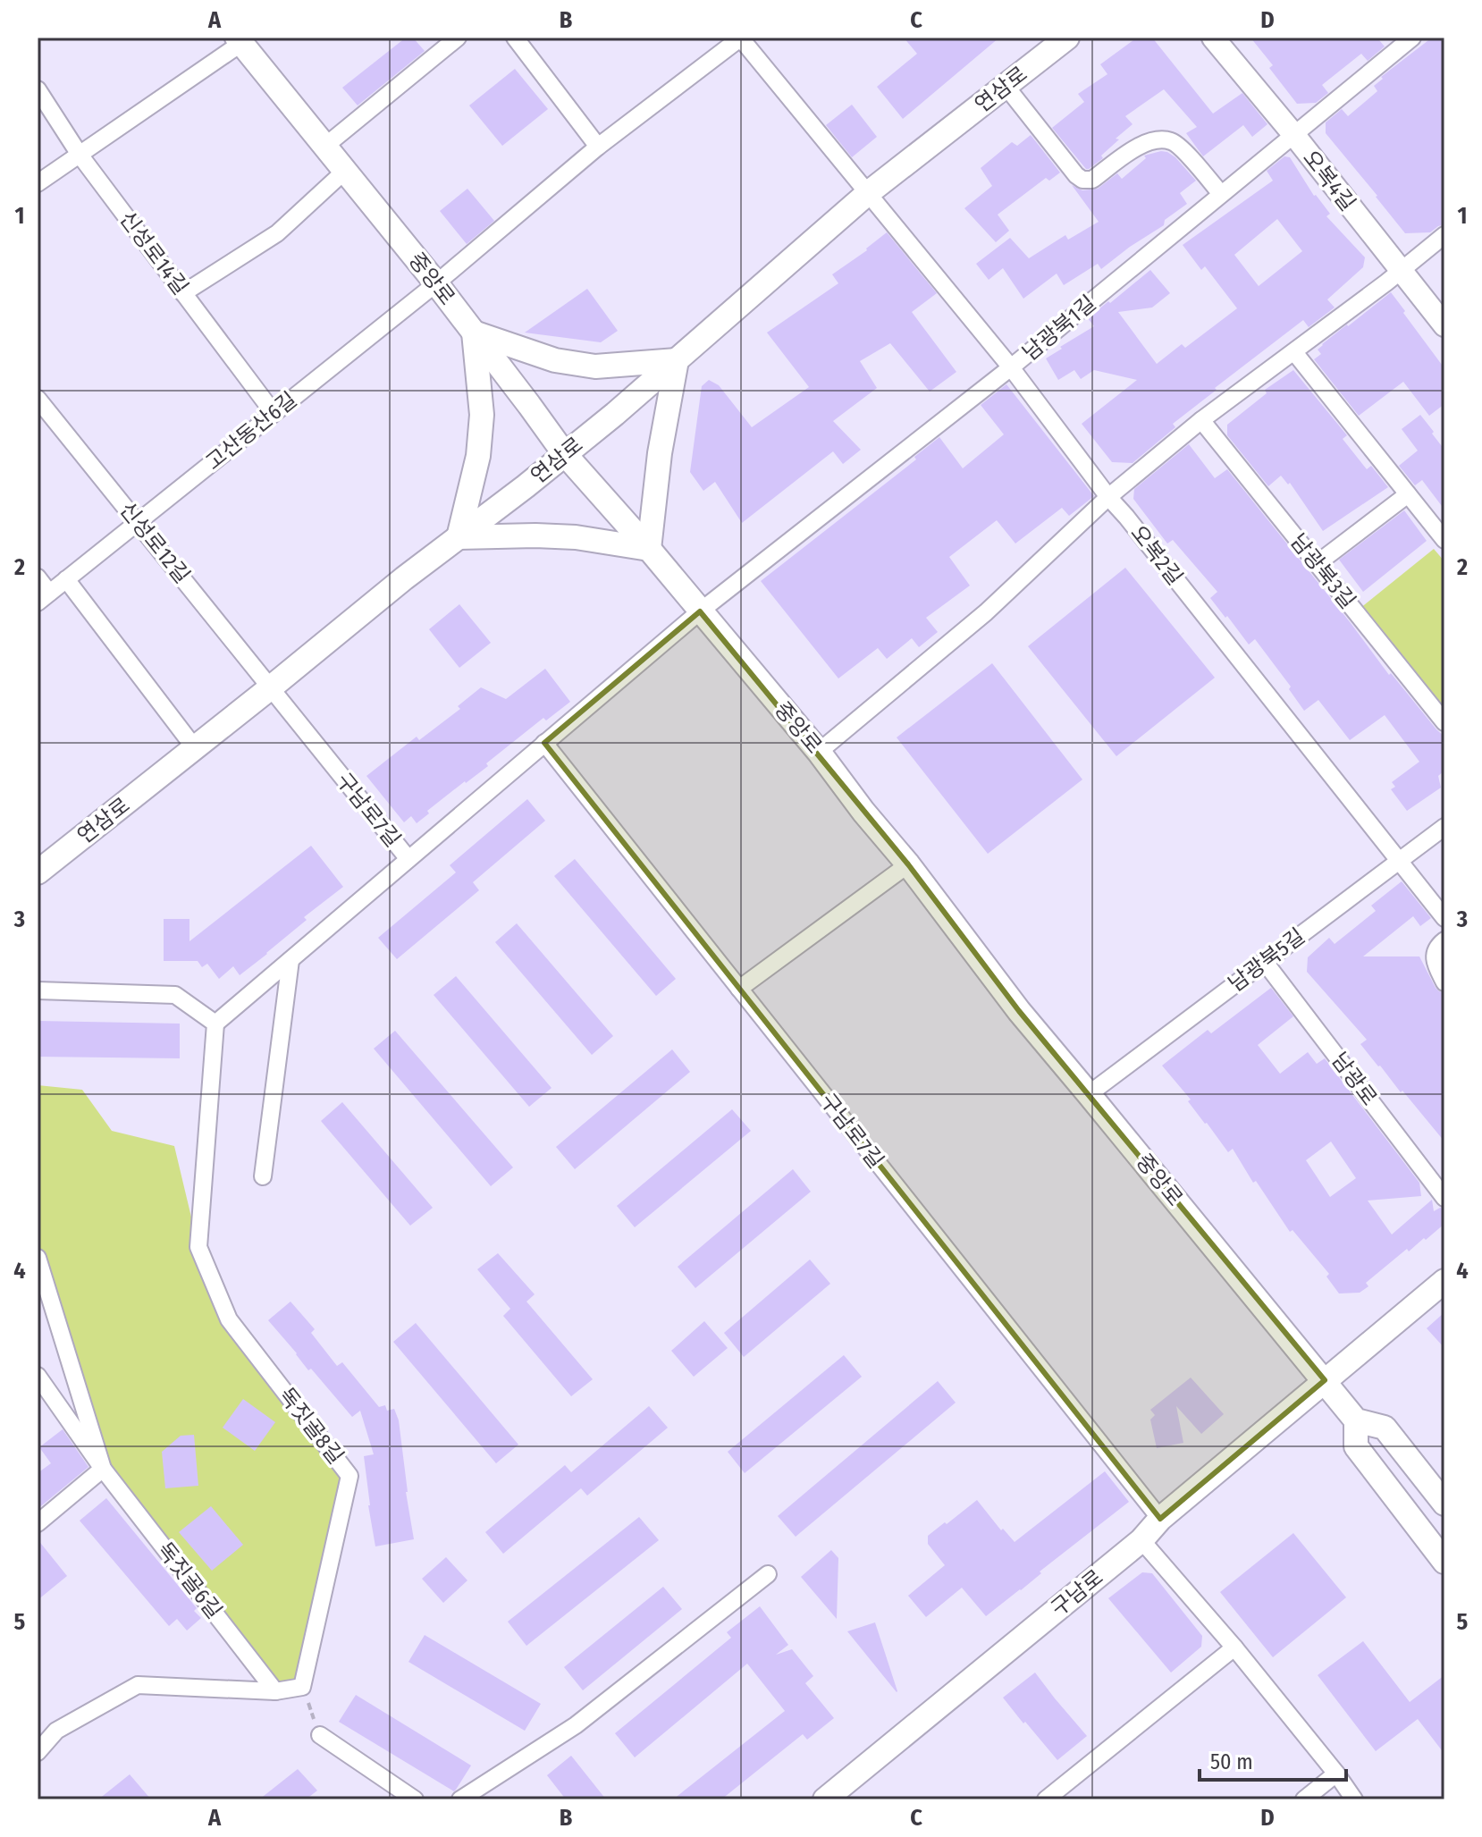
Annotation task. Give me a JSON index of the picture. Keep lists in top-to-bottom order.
{
  "streets": {
    "main road": ["연삼로", "중앙로", "구남로"],
    "street": [
      "오복4길",
      "신성로14길",
      "남광북1길",
      "고산동산6길",
      "신성로12길",
      "오복2길",
      "남광북3길",
      "구남로7길",
      "남광북5길",
      "남광로",
      "독짓골8길",
      "독짓골6길"
    ]
  },
  "crossings": [
    ["연삼로", "중앙로"],
    ["연삼로", "신성로12길"],
    ["연삼로", "오복2길"],
    ["연삼로", "구남로7길"],
    ["오복4길", "남광북1길"],
    ["신성로14길", "고산동산6길"],
    ["중앙로", "남광북1길"],
    ["중앙로", "고산동산6길"],
    ["중앙로", "구남로7길"],
    ["중앙로", "남광북5길"],
    ["중앙로", "구남로"],
    ["남광북1길", "오복2길"],
    ["남광북1길", "구남로7길"],
    ["고산동산6길", "신성로12길"],
    ["고산동산6길", "오복2길"],
    ["신성로12길", "구남로7길"],
    ["오복2길", "남광북5길"],
    ["구남로7길", "구남로"],
    ["남광북5길", "남광로"]
  ],
  "scale_bar": "50 m",
  "grid": {
    "columns": [
      "A",
      "B",
      "C",
      "D"
    ],
    "rows": [
      "1",
      "2",
      "3",
      "4",
      "5"
    ]
  }
}
